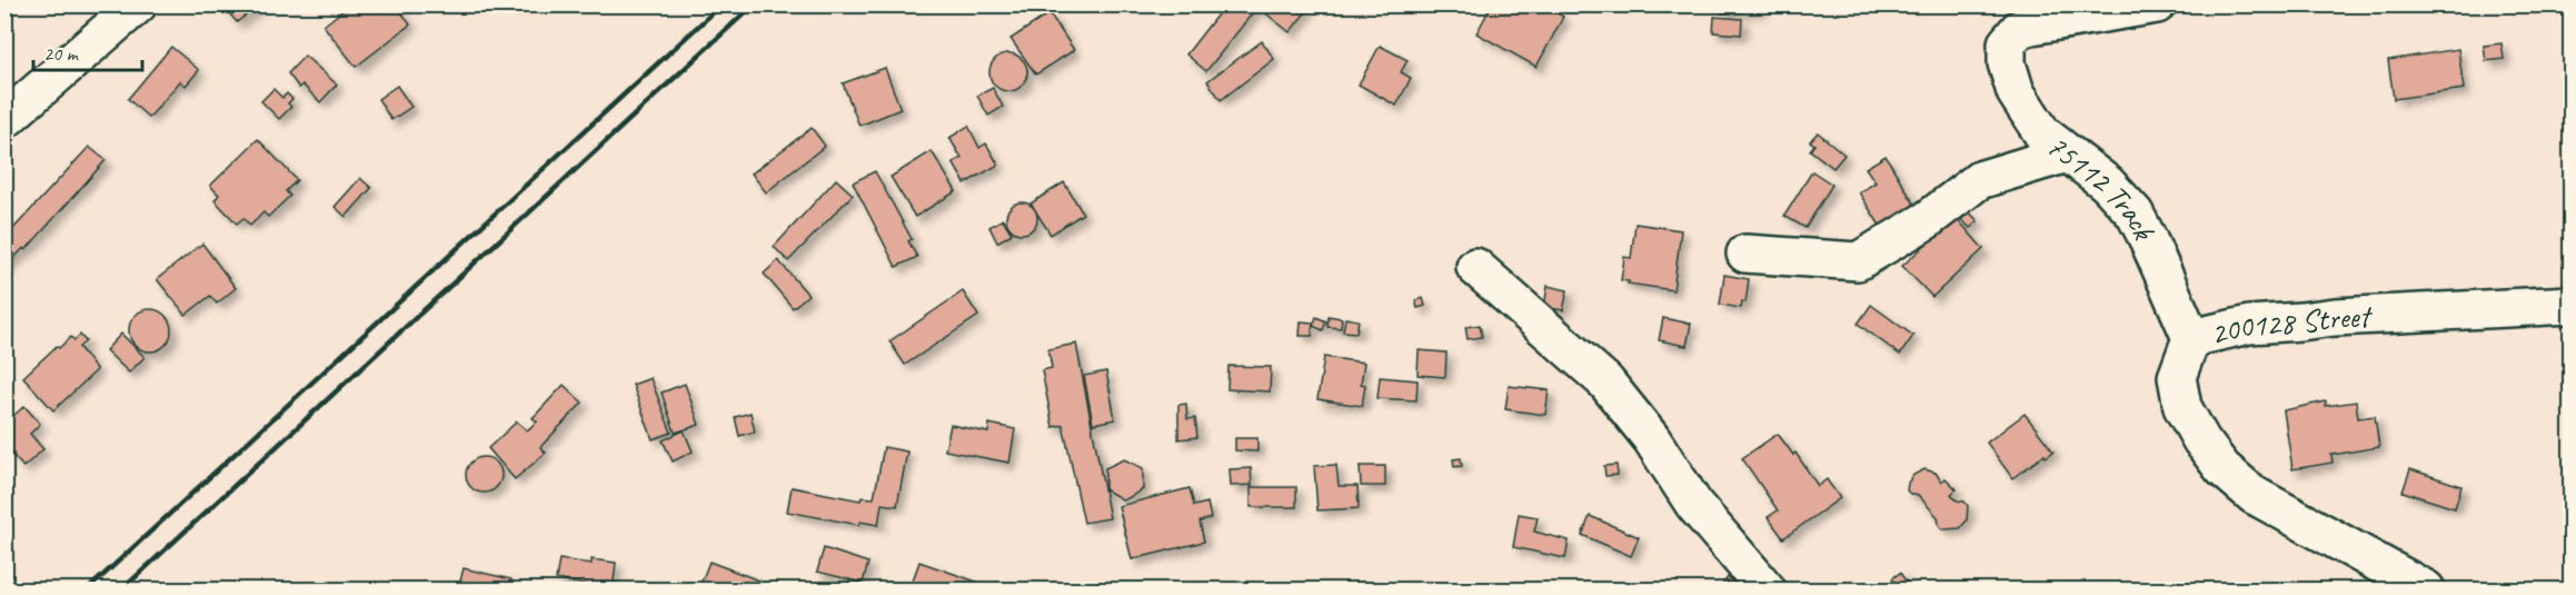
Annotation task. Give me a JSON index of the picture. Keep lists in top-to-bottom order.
{
  "streets": {
    "street": ["75112 Track", "200128 Street"]
  },
  "crossings": [
    ["75112 Track", "200128 Street"]
  ],
  "scale_bar": "20 m"
}
